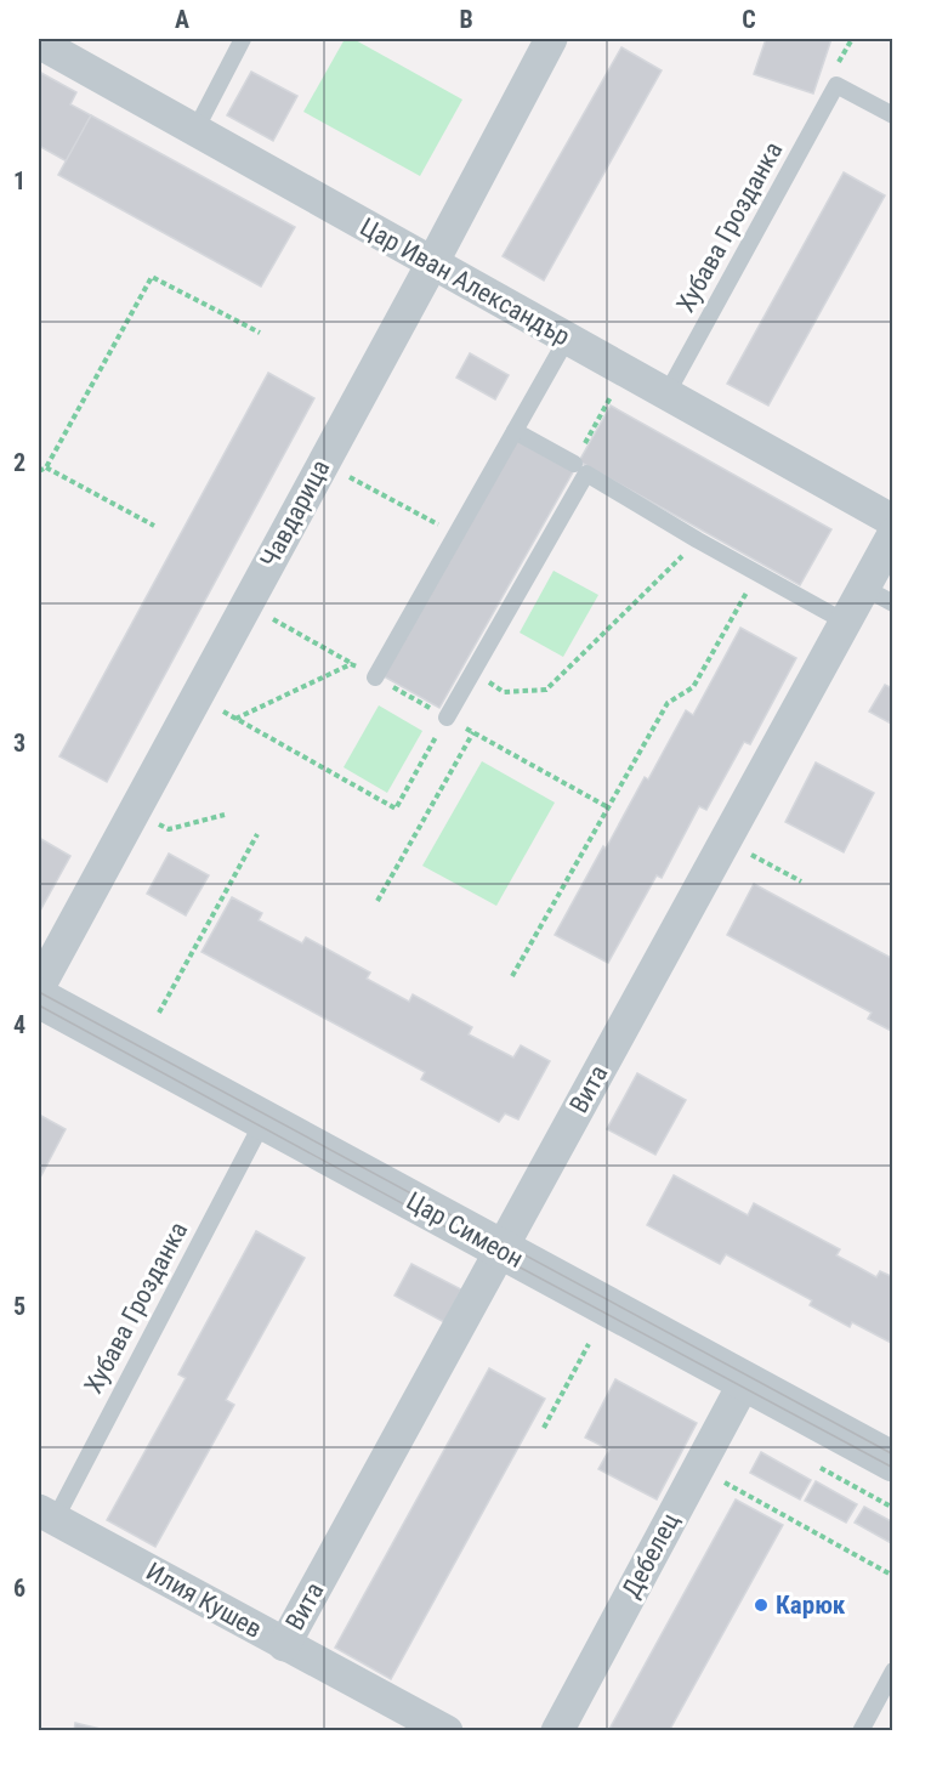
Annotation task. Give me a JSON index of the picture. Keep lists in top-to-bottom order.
{
  "streets": {
    "street": [
      "Цар Иван Александър",
      "Чавдарица",
      "Вита",
      "Цар Симеон",
      "Дебелец",
      "Илия Кушев"
    ],
    "lane": ["Хубава Грозданка"]
  },
  "crossings": [
    ["Хубава Грозданка", "Цар Иван Александър"],
    ["Хубава Грозданка", "Цар Симеон"],
    ["Хубава Грозданка", "Илия Кушев"],
    ["Цар Иван Александър", "Чавдарица"],
    ["Вита", "Цар Симеон"],
    ["Вита", "Илия Кушев"],
    ["Цар Симеон", "Дебелец"]
  ],
  "places": ["Карюк"],
  "grid": {
    "columns": ["A", "B", "C"],
    "rows": [
      "1",
      "2",
      "3",
      "4",
      "5",
      "6"
    ]
  }
}
